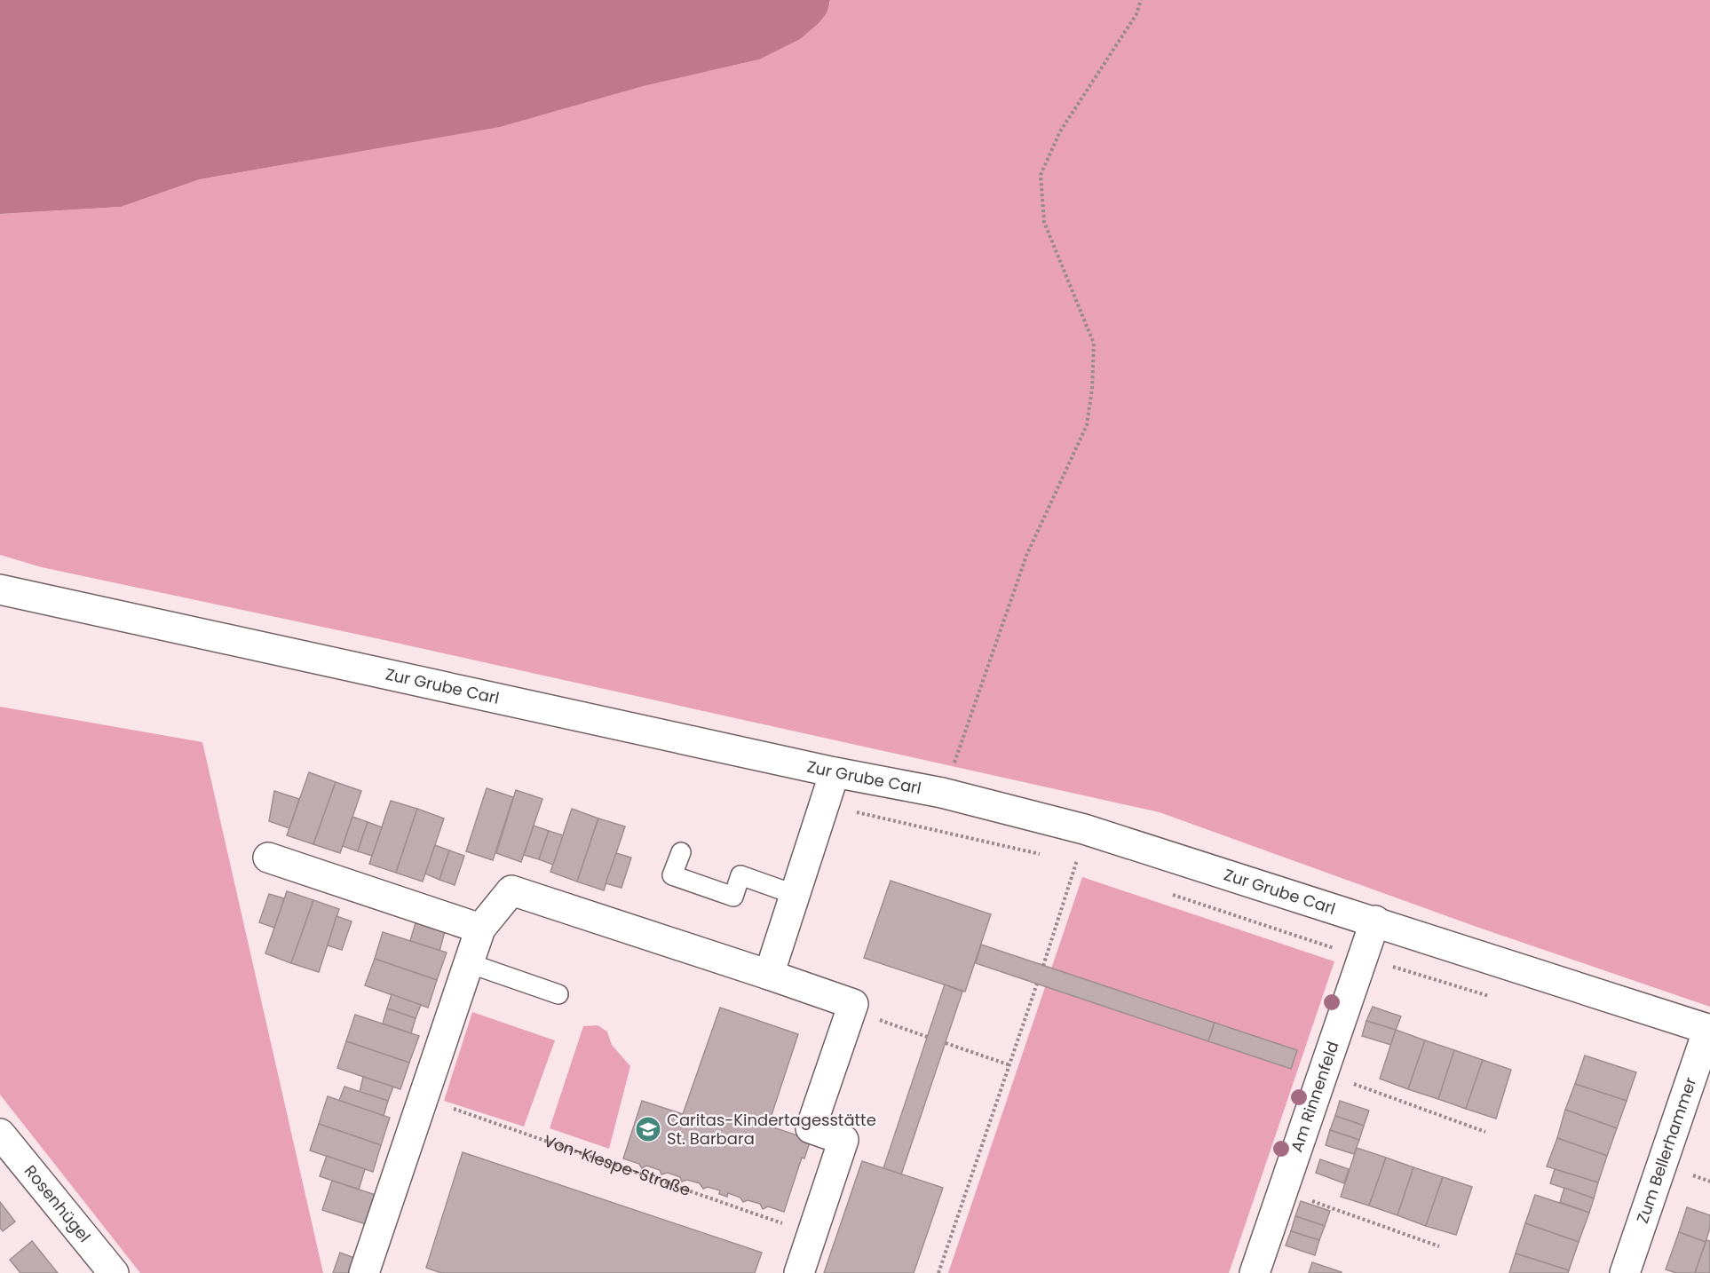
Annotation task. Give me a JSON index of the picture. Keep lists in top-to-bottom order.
{
  "streets": {
    "street": [
      "Zur Grube Carl",
      "Am Rinnenfeld",
      "Zum Bellerhammer",
      "Rosenhügel"
    ],
    "path": ["Von-Klespe-Straße"]
  },
  "crossings": [
    ["Zur Grube Carl", "Am Rinnenfeld"],
    ["Zur Grube Carl", "Zum Bellerhammer"]
  ],
  "places": {
    "school or university": ["Caritas-Kindertagesstätte St. Barbara"]
  }
}
